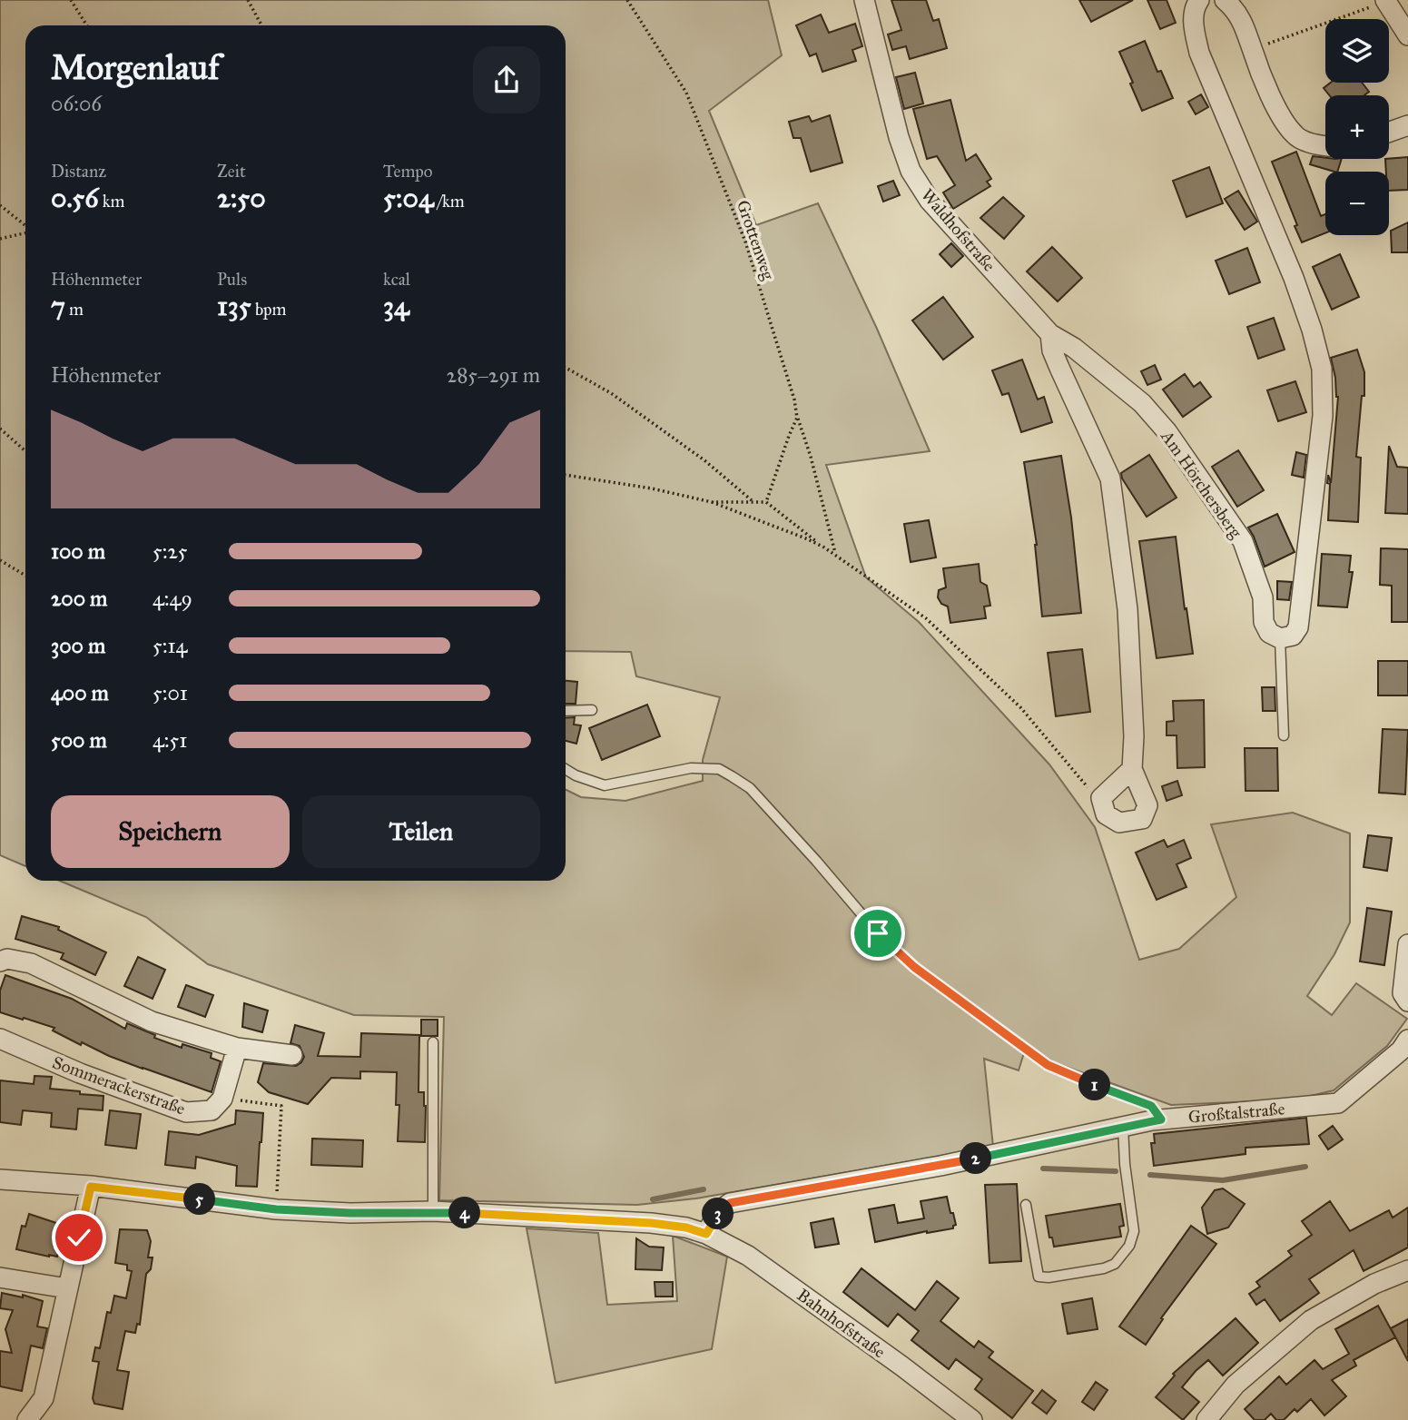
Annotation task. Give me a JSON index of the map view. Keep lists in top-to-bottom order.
{
  "streets": {
    "street": [
      "Waldhofstraße",
      "Am Hörchersberg",
      "Sommerackerstraße",
      "Großtalstraße",
      "Bahnhofstraße"
    ],
    "path": ["Grottenweg"]
  },
  "crossings": [
    ["Waldhofstraße", "Am Hörchersberg"],
    ["Großtalstraße", "Bahnhofstraße"]
  ],
  "page": {
    "map_buttons": ["+", "−"],
    "heading": ["Morgenlauf", "06:06"],
    "stats": [
      ["Distanz", "0.56 km"],
      ["Zeit", "2:50"],
      ["Tempo", "5:04 /km"],
      ["Höhenmeter", "7 m"],
      ["Puls", "135 bpm"],
      ["kcal", "34"]
    ],
    "chart": ["Höhenmeter", "285–291 m"],
    "list": [
      {
        "name": "100 m",
        "note": "5:25"
      },
      {
        "name": "200 m",
        "note": "4:49"
      },
      {
        "name": "300 m",
        "note": "5:14"
      },
      {
        "name": "400 m",
        "note": "5:01"
      },
      {
        "name": "500 m",
        "note": "4:51"
      }
    ],
    "buttons": ["Speichern", "Teilen"],
    "pins": [
      "1",
      "2",
      "5",
      "4",
      "3"
    ]
  }
}
